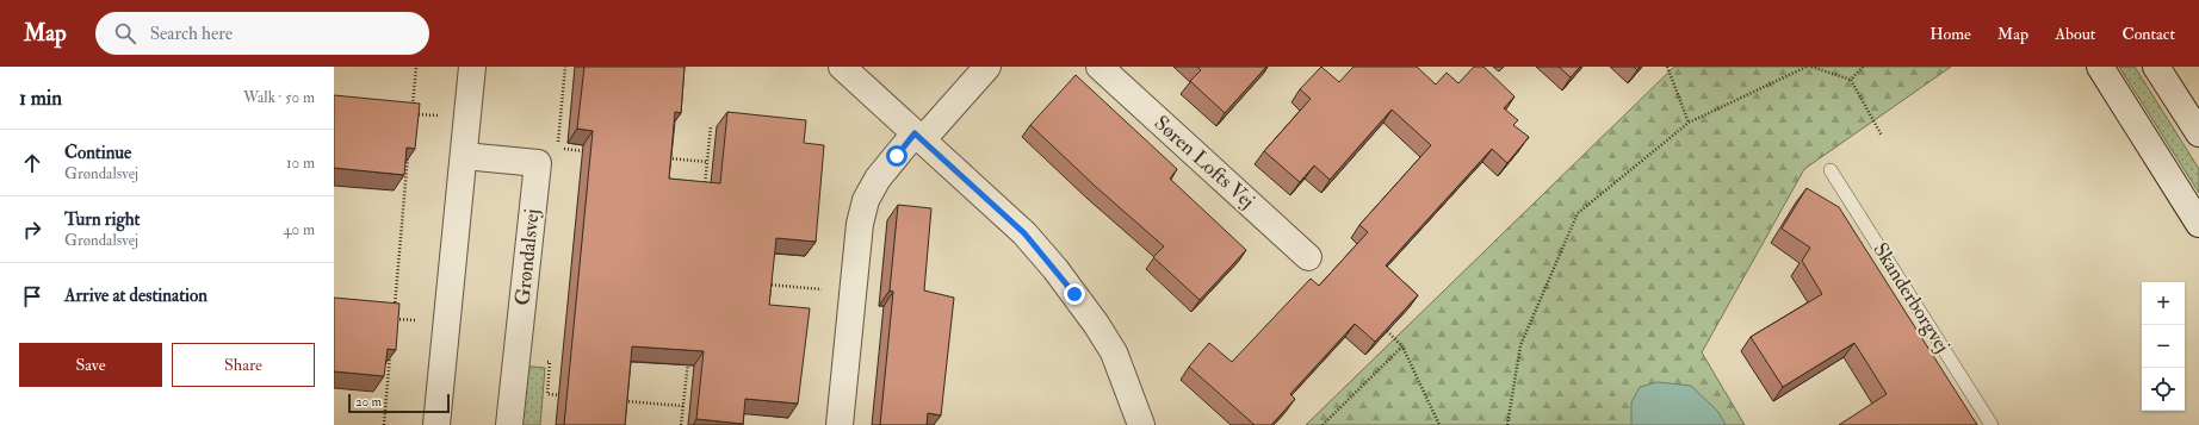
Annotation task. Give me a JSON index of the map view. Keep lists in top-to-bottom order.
{
  "streets": {
    "street": ["Søren Lofts Vej", "Grøndalsvej"],
    "lane": ["Skanderborgvej"]
  },
  "scale_bar": "20 m",
  "page": {
    "header": "Map",
    "search": "Search here",
    "nav": [
      "Home",
      "Map",
      "About",
      "Contact"
    ],
    "heading": ["1 min", "Walk · 50 m"],
    "list": [
      ["Continue", "Grøndalsvej", "10 m"],
      ["Turn right", "Grøndalsvej", "40 m"],
      "Arrive at destination"
    ],
    "map_buttons": ["+", "−"],
    "buttons": ["Save", "Share"],
    "scale": "20 m"
  }
}
